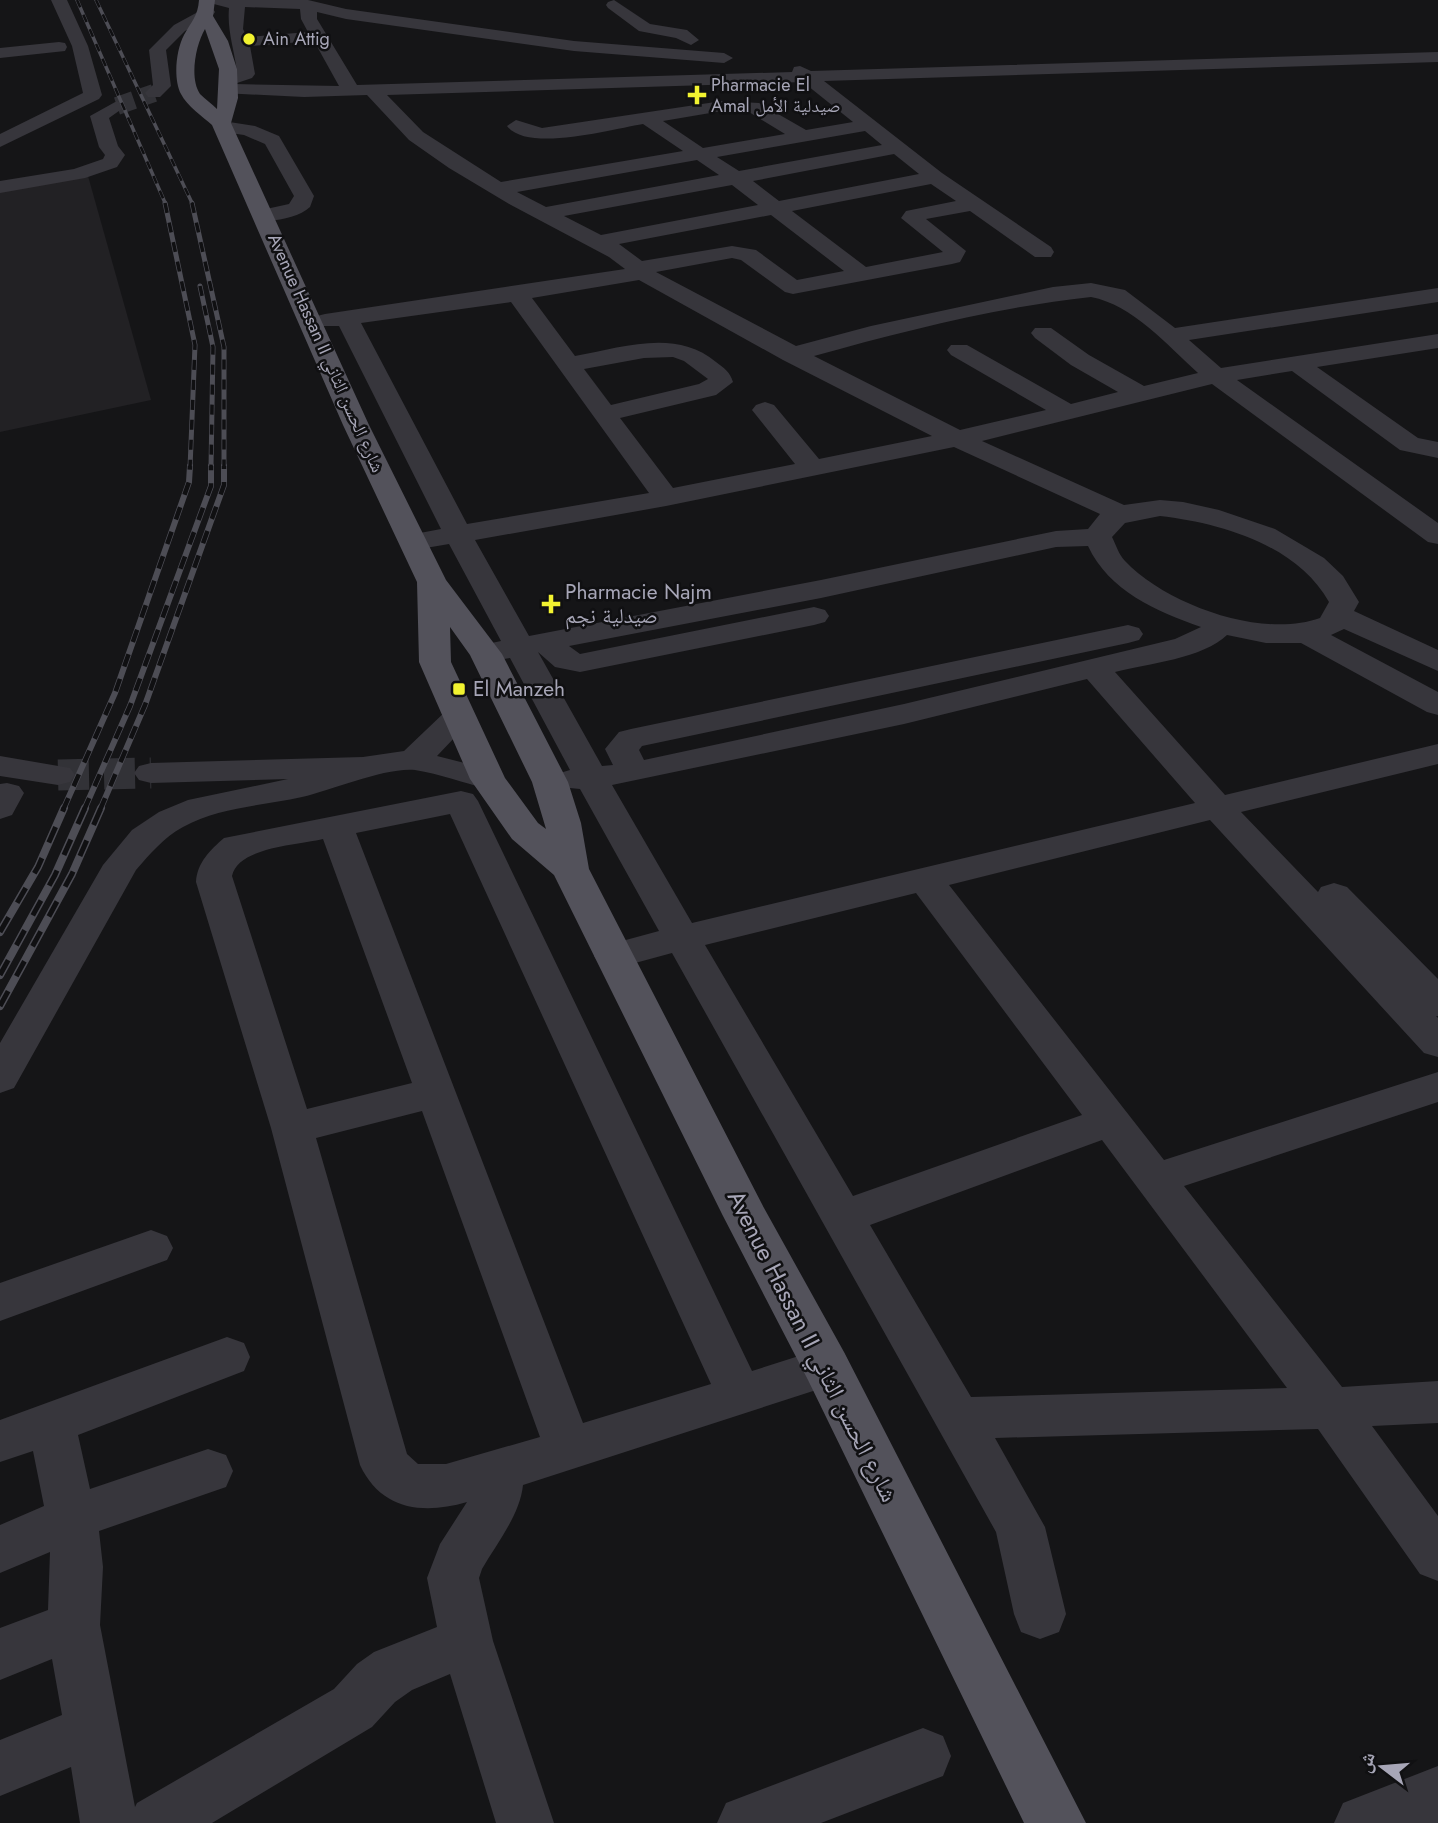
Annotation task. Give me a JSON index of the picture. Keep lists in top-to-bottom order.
{
  "streets": {
    "main road": ["Avenue Hassan II شارع الحسن الثاني"]
  },
  "places": {
    "other": ["Ain Attig"],
    "health": ["Pharmacie El Amal صيدلية الأمل", "Pharmacie Najm صيدلية نجم"],
    "transit": ["El Manzeh"]
  },
  "north": "left"
}
